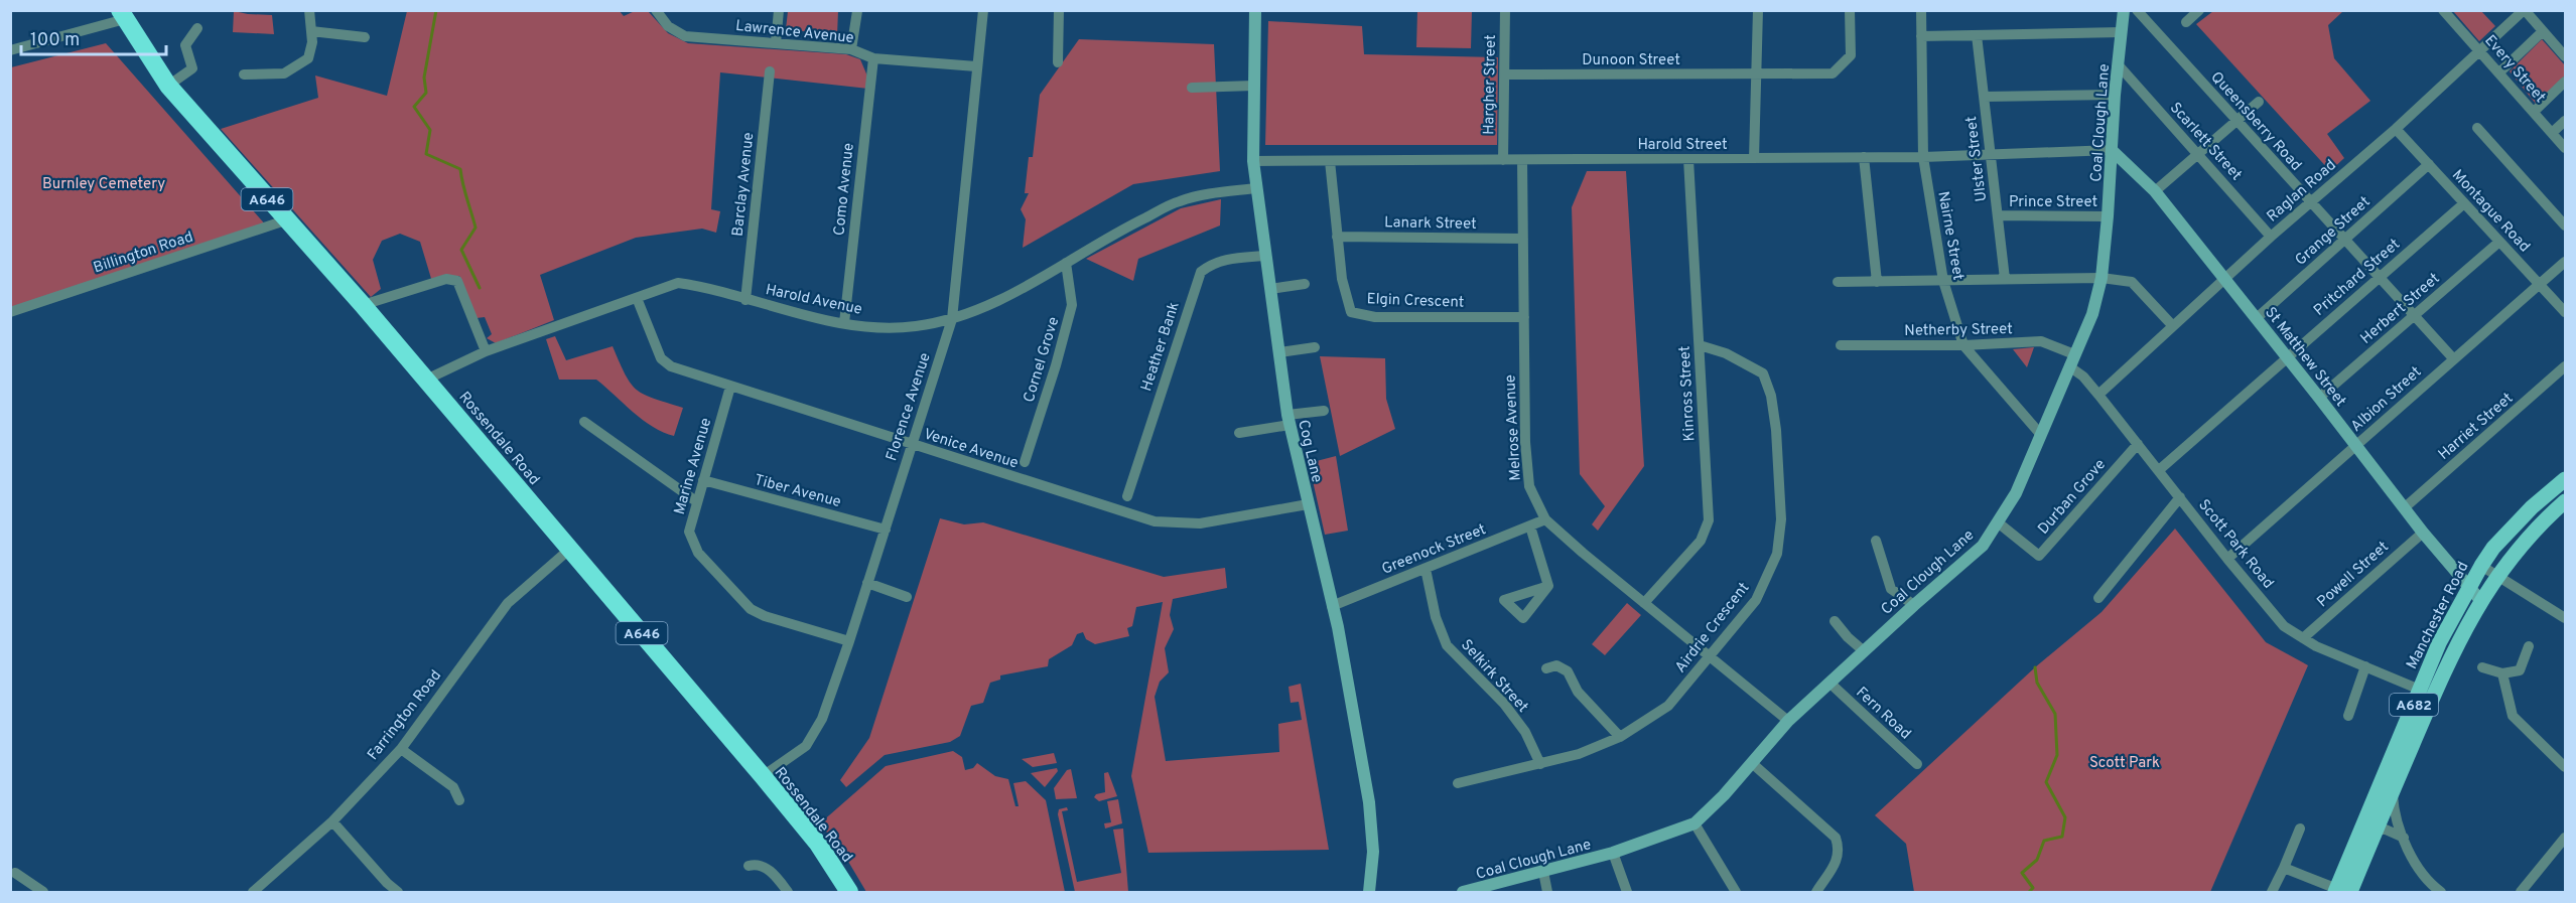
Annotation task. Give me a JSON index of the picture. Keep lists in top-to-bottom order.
{
  "streets": {
    "highway": ["A646", "Rossendale Road"],
    "main road": ["Manchester Road", "A682"],
    "street": [
      "Lawrence Avenue",
      "Dunoon Street",
      "Every Street",
      "Hargher Street",
      "Queensberry Road",
      "Coal Clough Lane",
      "Scarlett Street",
      "Harold Street",
      "Ulster Street",
      "Barclay Avenue",
      "Como Avenue",
      "Raglan Road",
      "Prince Street",
      "Montague Road",
      "Lanark Street",
      "Grange Street",
      "Nairne Street",
      "Billington Road",
      "Pritchard Street",
      "Harold Avenue",
      "Elgin Crescent",
      "Herbert Street",
      "Netherby Street",
      "Heather Bank",
      "St Matthew Street",
      "Cornel Grove",
      "Kinross Street",
      "Albion Street",
      "Florence Avenue",
      "Harriet Street",
      "Melrose Avenue",
      "Venice Avenue",
      "Cog Lane",
      "Marine Avenue",
      "Tiber Avenue",
      "Durban Grove",
      "Scott Park Road",
      "Greenock Street",
      "Powell Street",
      "Airdrie Crescent",
      "Selkirk Street",
      "Fern Road",
      "Farrington Road"
    ]
  },
  "crossings": [
    ["Lawrence Avenue", "Como Avenue"],
    ["Lawrence Avenue", "Florence Avenue"],
    ["Dunoon Street", "Hargher Street"],
    ["Every Street", "Raglan Road"],
    ["Hargher Street", "Harold Street"],
    ["Queensberry Road", "Raglan Road"],
    ["Queensberry Road", "Grange Street"],
    ["Queensberry Road", "Pritchard Street"],
    ["Queensberry Road", "Herbert Street"],
    ["Queensberry Road", "Albion Street"],
    ["Coal Clough Lane", "Scarlett Street"],
    ["Coal Clough Lane", "Harold Street"],
    ["Coal Clough Lane", "Prince Street"],
    ["Coal Clough Lane", "Nairne Street"],
    ["Coal Clough Lane", "Netherby Street"],
    ["Coal Clough Lane", "St Matthew Street"],
    ["Coal Clough Lane", "Melrose Avenue"],
    ["Coal Clough Lane", "Durban Grove"],
    ["Coal Clough Lane", "Scott Park Road"],
    ["Coal Clough Lane", "Fern Road"],
    ["Scarlett Street", "Raglan Road"],
    ["Harold Street", "Ulster Street"],
    ["Harold Street", "Nairne Street"],
    ["Harold Street", "Elgin Crescent"],
    ["Harold Street", "St Matthew Street"],
    ["Harold Street", "Kinross Street"],
    ["Harold Street", "Melrose Avenue"],
    ["Harold Street", "Cog Lane"],
    ["Ulster Street", "Prince Street"],
    ["Barclay Avenue", "Harold Avenue"],
    ["Como Avenue", "Harold Avenue"],
    ["Raglan Road", "Montague Road"],
    ["Raglan Road", "St Matthew Street"],
    ["Raglan Road", "Scott Park Road"],
    ["Montague Road", "Grange Street"],
    ["Montague Road", "Pritchard Street"],
    ["Montague Road", "Herbert Street"],
    ["Montague Road", "Albion Street"],
    ["Lanark Street", "Elgin Crescent"],
    ["Lanark Street", "Melrose Avenue"],
    ["Grange Street", "St Matthew Street"],
    ["Nairne Street", "Netherby Street"],
    ["Billington Road", "Rossendale Road"],
    ["Pritchard Street", "St Matthew Street"],
    ["Pritchard Street", "Scott Park Road"],
    ["Harold Avenue", "Cornel Grove"],
    ["Harold Avenue", "Florence Avenue"],
    ["Harold Avenue", "Rossendale Road"],
    ["Harold Avenue", "Venice Avenue"],
    ["Harold Avenue", "Cog Lane"],
    ["Elgin Crescent", "Melrose Avenue"],
    ["Herbert Street", "St Matthew Street"],
    ["Netherby Street", "Scott Park Road"],
    ["Heather Bank", "Cog Lane"],
    ["St Matthew Street", "Albion Street"],
    ["St Matthew Street", "Harriet Street"],
    ["St Matthew Street", "Powell Street"],
    ["St Matthew Street", "Manchester Road"],
    ["Kinross Street", "Melrose Avenue"],
    ["Kinross Street", "Airdrie Crescent"],
    ["Albion Street", "Scott Park Road"],
    ["Florence Avenue", "Rossendale Road"],
    ["Florence Avenue", "Venice Avenue"],
    ["Florence Avenue", "Marine Avenue"],
    ["Florence Avenue", "Tiber Avenue"],
    ["Melrose Avenue", "Greenock Street"],
    ["Melrose Avenue", "Airdrie Crescent"],
    ["Rossendale Road", "Farrington Road"],
    ["Venice Avenue", "Cog Lane"],
    ["Venice Avenue", "Marine Avenue"],
    ["Cog Lane", "Greenock Street"],
    ["Marine Avenue", "Tiber Avenue"],
    ["Durban Grove", "Scott Park Road"],
    ["Scott Park Road", "Powell Street"],
    ["Scott Park Road", "Manchester Road"],
    ["Greenock Street", "Selkirk Street"],
    ["Airdrie Crescent", "Selkirk Street"]
  ],
  "parks": ["Burnley Cemetery", "Scott Park"],
  "scale_bar": "100 m"
}
